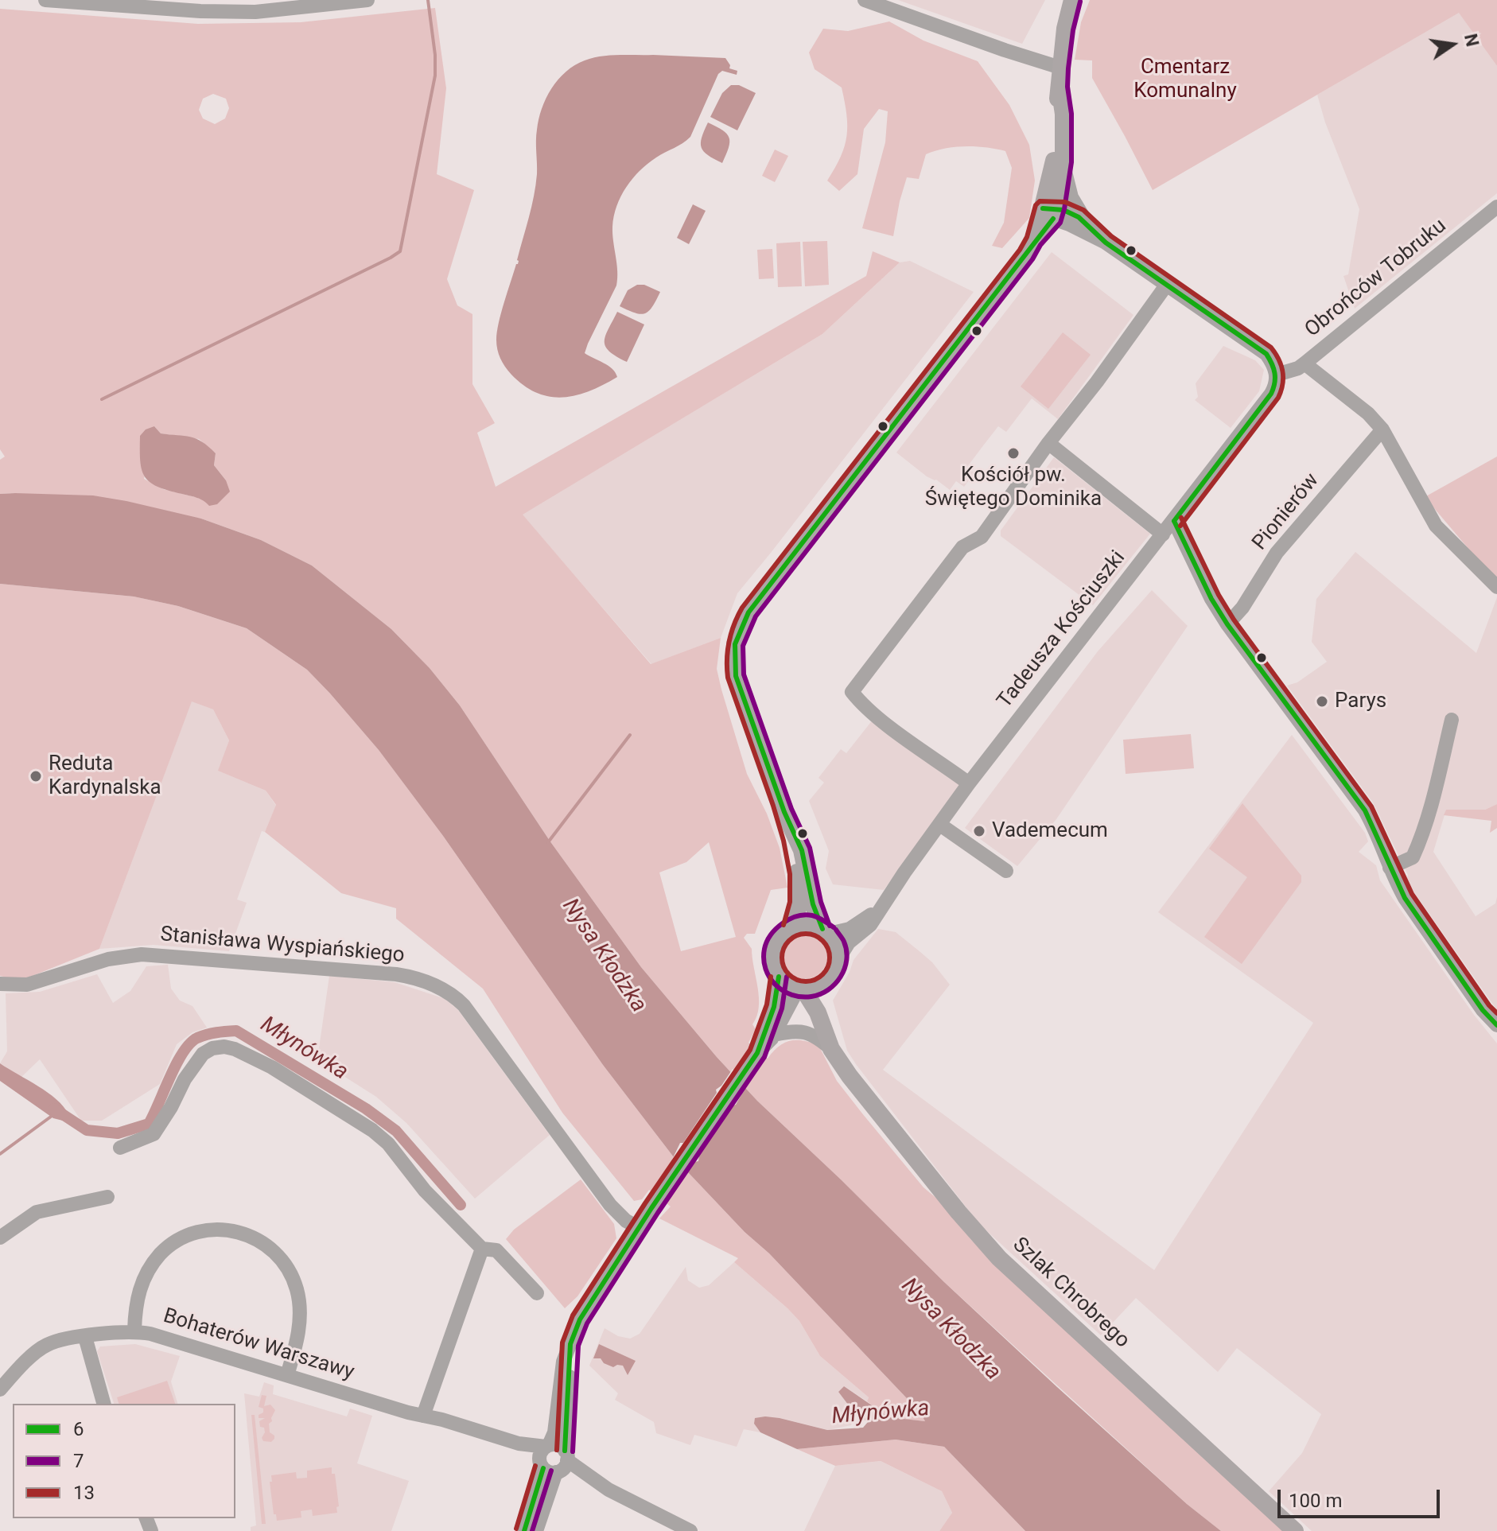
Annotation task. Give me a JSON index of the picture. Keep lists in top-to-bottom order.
{
  "streets": {
    "main road": ["Szlak Chrobrego"],
    "street": [
      "Obrońców Tobruku",
      "Pionierów",
      "Tadeusza Kościuszki",
      "Stanisława Wyspiańskiego",
      "Bohaterów Warszawy"
    ]
  },
  "crossings": [
    ["Obrońców Tobruku", "Tadeusza Kościuszki"],
    ["Tadeusza Kościuszki", "Szlak Chrobrego"]
  ],
  "water": ["Nysa Kłodzka", "Młynówka"],
  "parks": ["Cmentarz Komunalny"],
  "places": [
    "Kościół pw. Świętego Dominika",
    "Parys",
    "Reduta Kardynalska",
    "Vademecum"
  ],
  "lines": ["transit line 7", "transit line 13", "transit line 6"],
  "legend": ["6", "7", "13"],
  "scale_bar": "100 m",
  "north": "right"
}
